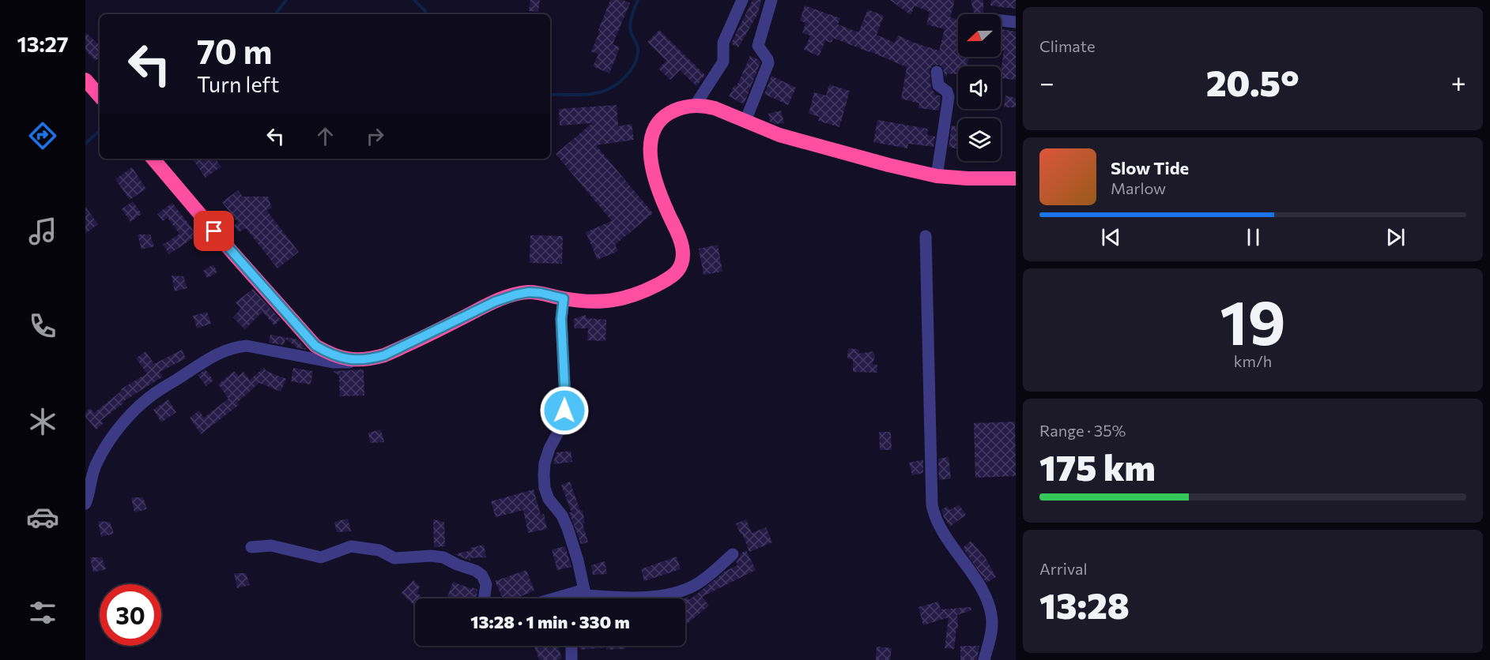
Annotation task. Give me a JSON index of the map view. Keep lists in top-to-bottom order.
{
  "north": "left",
  "page": {
    "tabs": "13:27",
    "tile": [
      "Climate",
      ["19", "km/h"],
      ["Range · 35%", "175 km"],
      ["Arrival", "13:28"]
    ],
    "turn": ["70 m", "Turn left"],
    "heat": ["−", "20.5°", "+"],
    "song": ["Slow Tide", "Marlow"],
    "limit": "30",
    "trip": "13:28 · 1 min · 330 m"
  }
}
